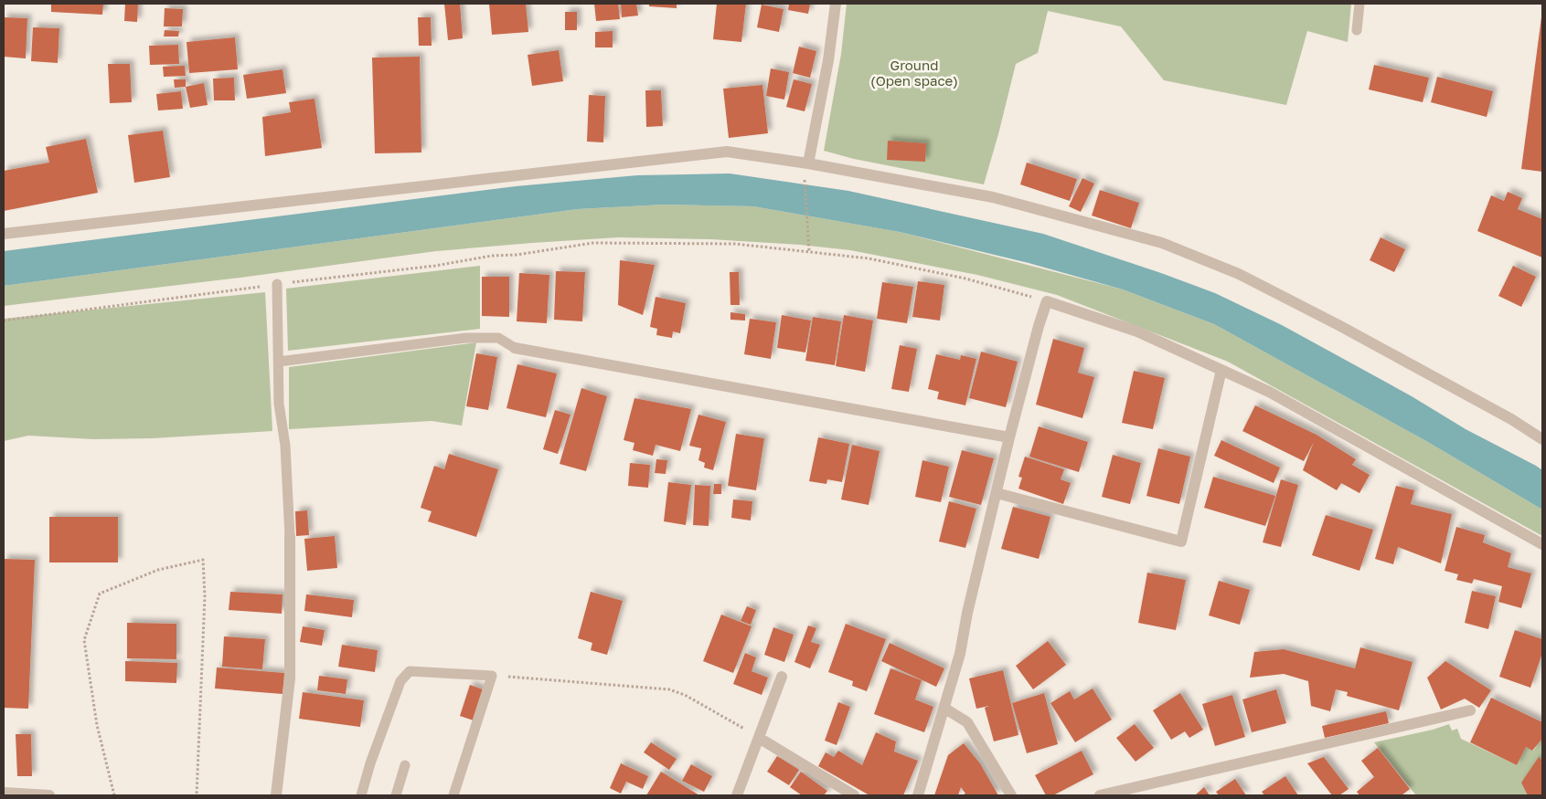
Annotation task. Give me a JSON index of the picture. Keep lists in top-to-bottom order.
{
  "parks": ["Ground (Open space)"]
}
